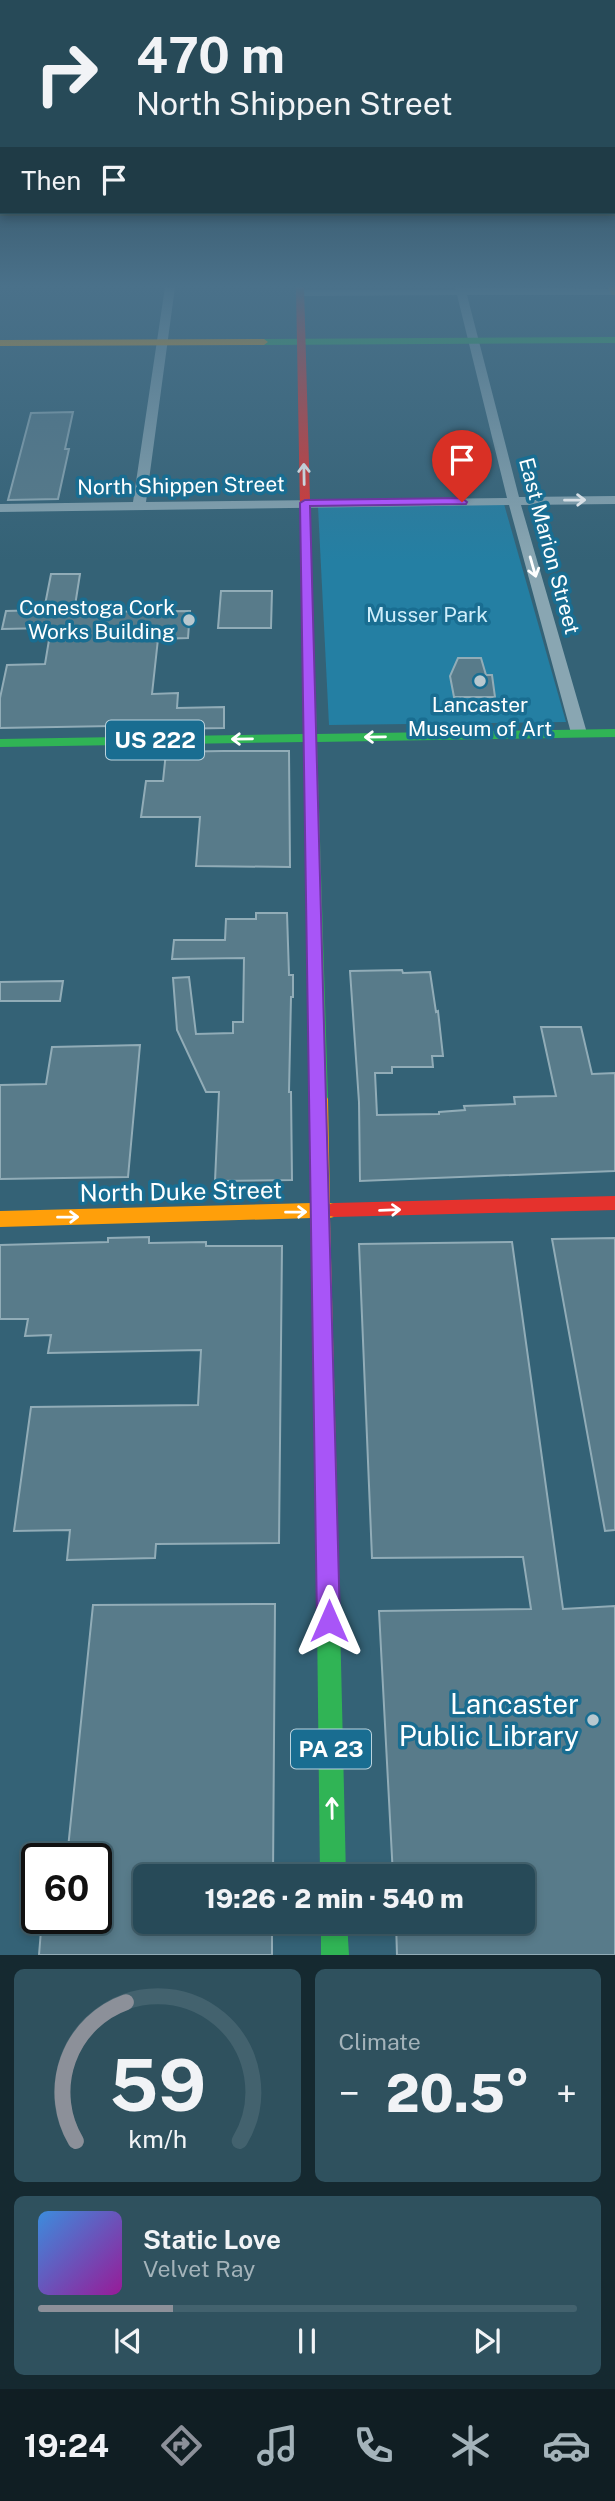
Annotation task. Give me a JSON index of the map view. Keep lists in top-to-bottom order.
{
  "streets": {
    "main road": ["US 222", "North Duke Street", "PA 23"],
    "street": ["North Shippen Street", "East Marion Street"]
  },
  "crossings": [
    ["North Shippen Street", "East Marion Street"],
    ["North Shippen Street", "PA 23"],
    ["East Marion Street", "US 222"],
    ["US 222", "PA 23"],
    ["North Duke Street", "PA 23"]
  ],
  "one_way": ["East Marion Street", "North Duke Street"],
  "parks": ["Musser Park"],
  "places": ["Conestoga Cork Works Building", "Lancaster Museum of Art", "Lancaster Public Library"],
  "page": {
    "turn": ["470 m", "North Shippen Street"],
    "then": "Then",
    "limit": "60",
    "trip": "19:26 · 2 min · 540 m",
    "tile": "Climate",
    "heat": ["−", "20.5°", "+"],
    "song": ["Static Love", "Velvet Ray"],
    "tabs": "19:24",
    "gauge": ["59", "km/h"]
  }
}
